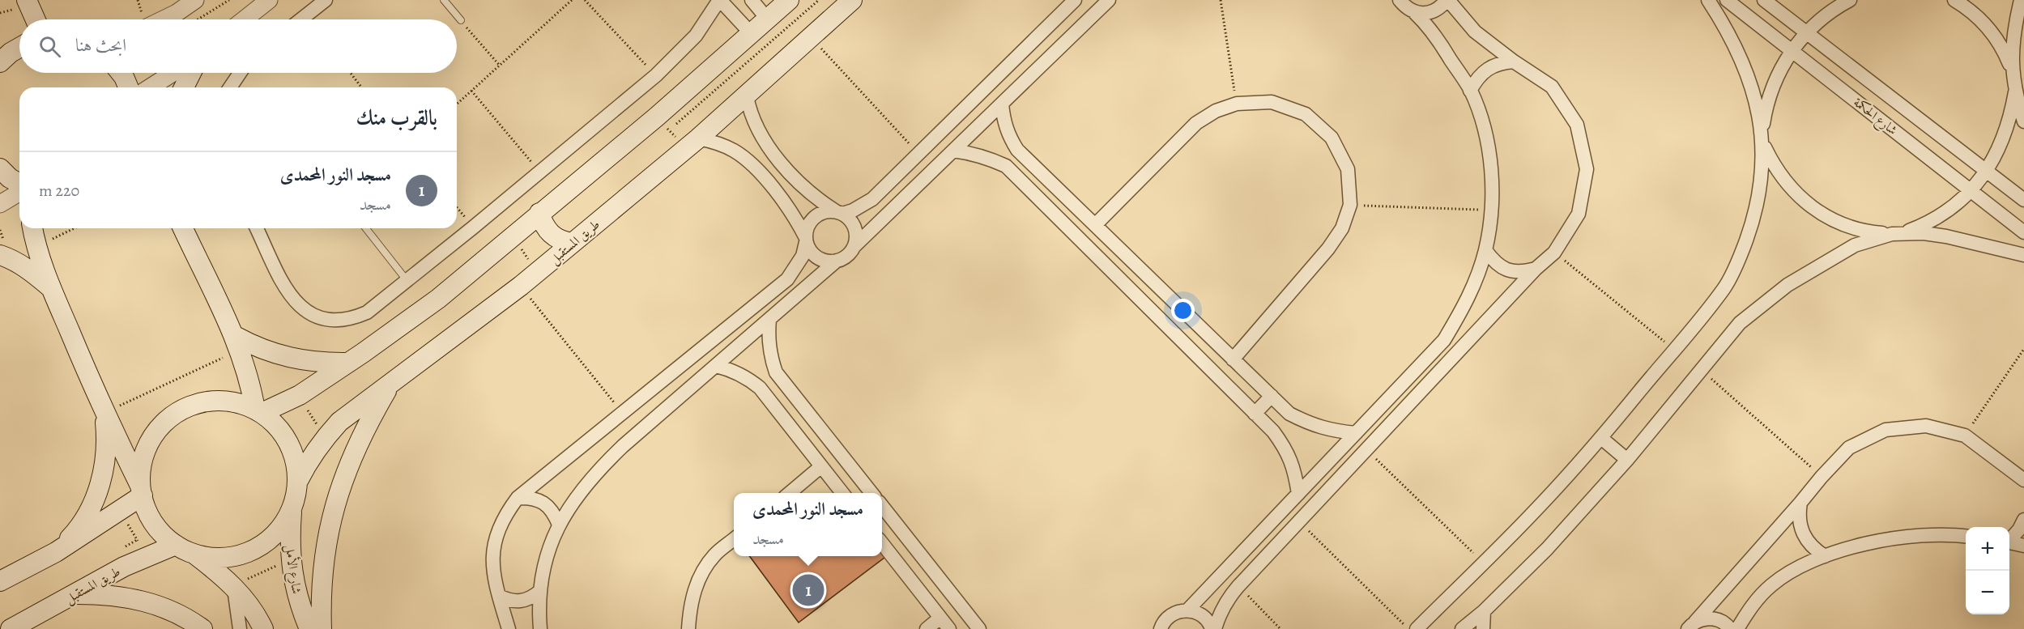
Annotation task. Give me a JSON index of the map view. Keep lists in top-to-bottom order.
{
  "streets": {
    "main road": ["طريق المستقبل", "شارع الأمل"],
    "street": ["شارع الحكمة"]
  },
  "crossings": [
    ["طريق المستقبل", "شارع الأمل"]
  ],
  "page": {
    "search": "ابحث هنا",
    "heading": "بالقرب منك",
    "list": [
      {
        "mark": "1",
        "name": "مسجد النور المحمدى",
        "note": "مسجد",
        "value": "220 m"
      }
    ],
    "popup": ["مسجد النور المحمدى", "مسجد"],
    "map_buttons": ["+", "−"],
    "pins": "1"
  }
}
